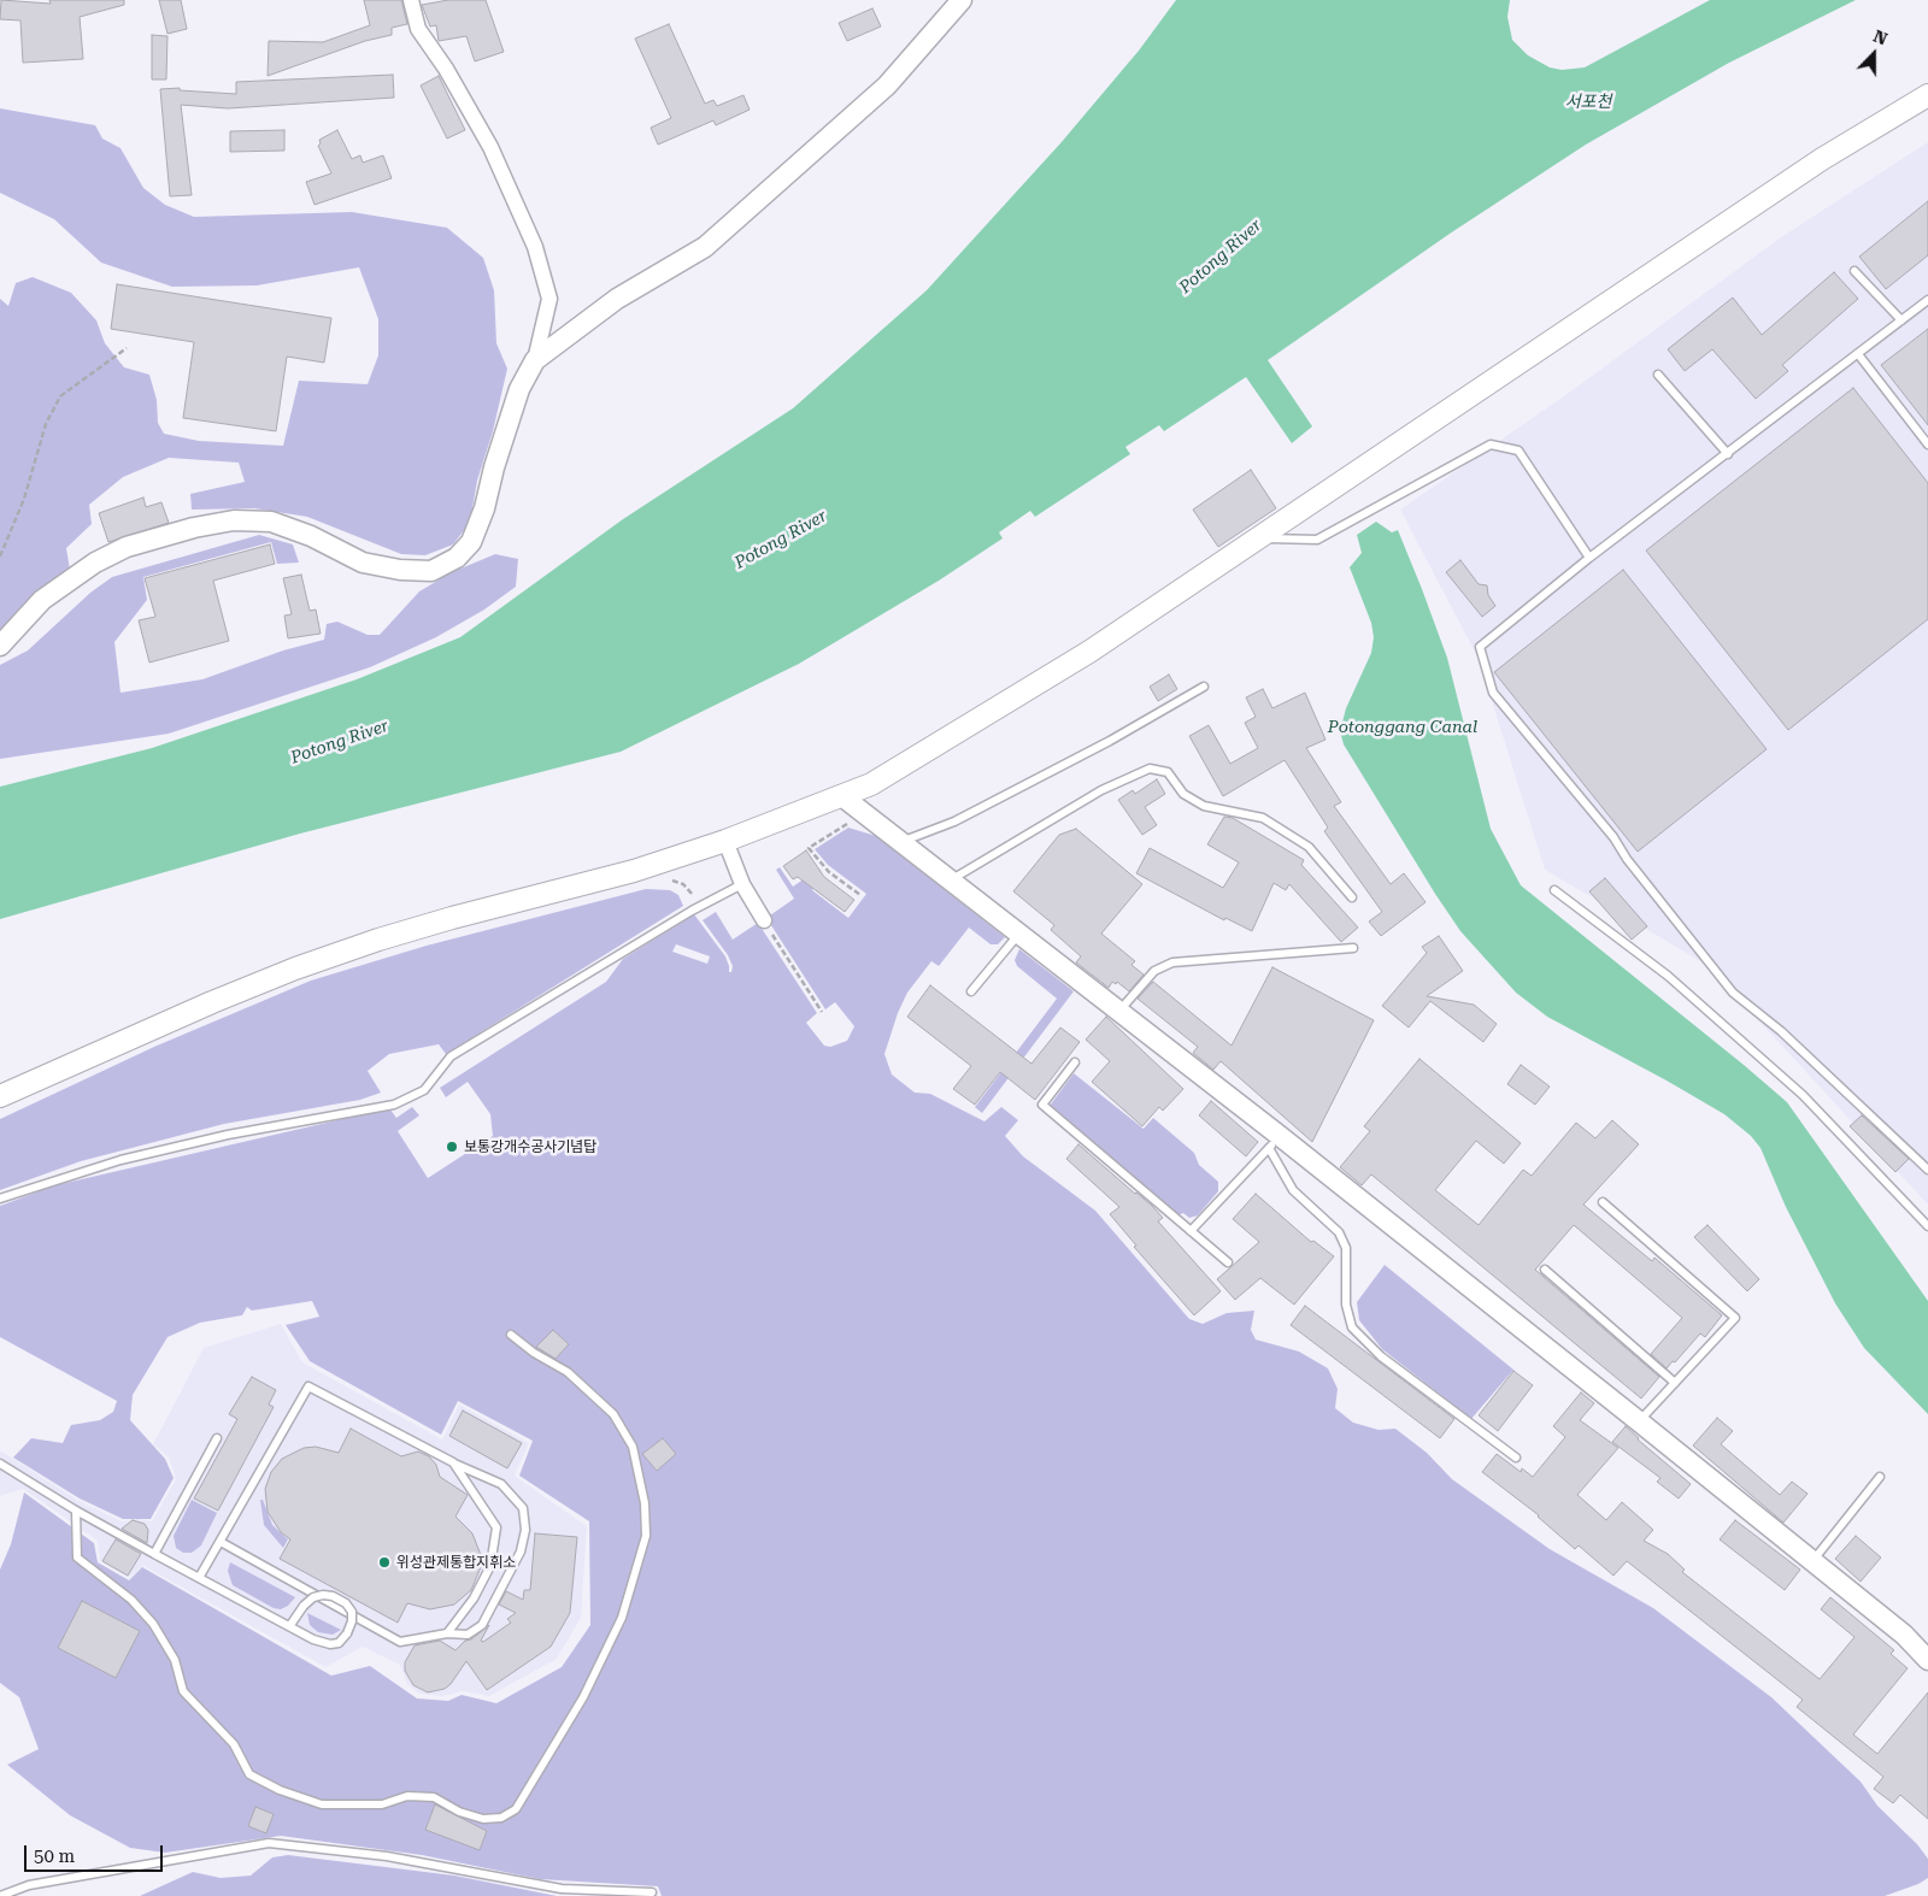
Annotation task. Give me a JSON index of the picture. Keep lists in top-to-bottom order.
{
  "water": ["서포천", "Potong River", "Potonggang Canal"],
  "places": ["보통강개수공사기념탑", "위성관제통합지휘소"],
  "scale_bar": "50 m",
  "north": "top"
}
